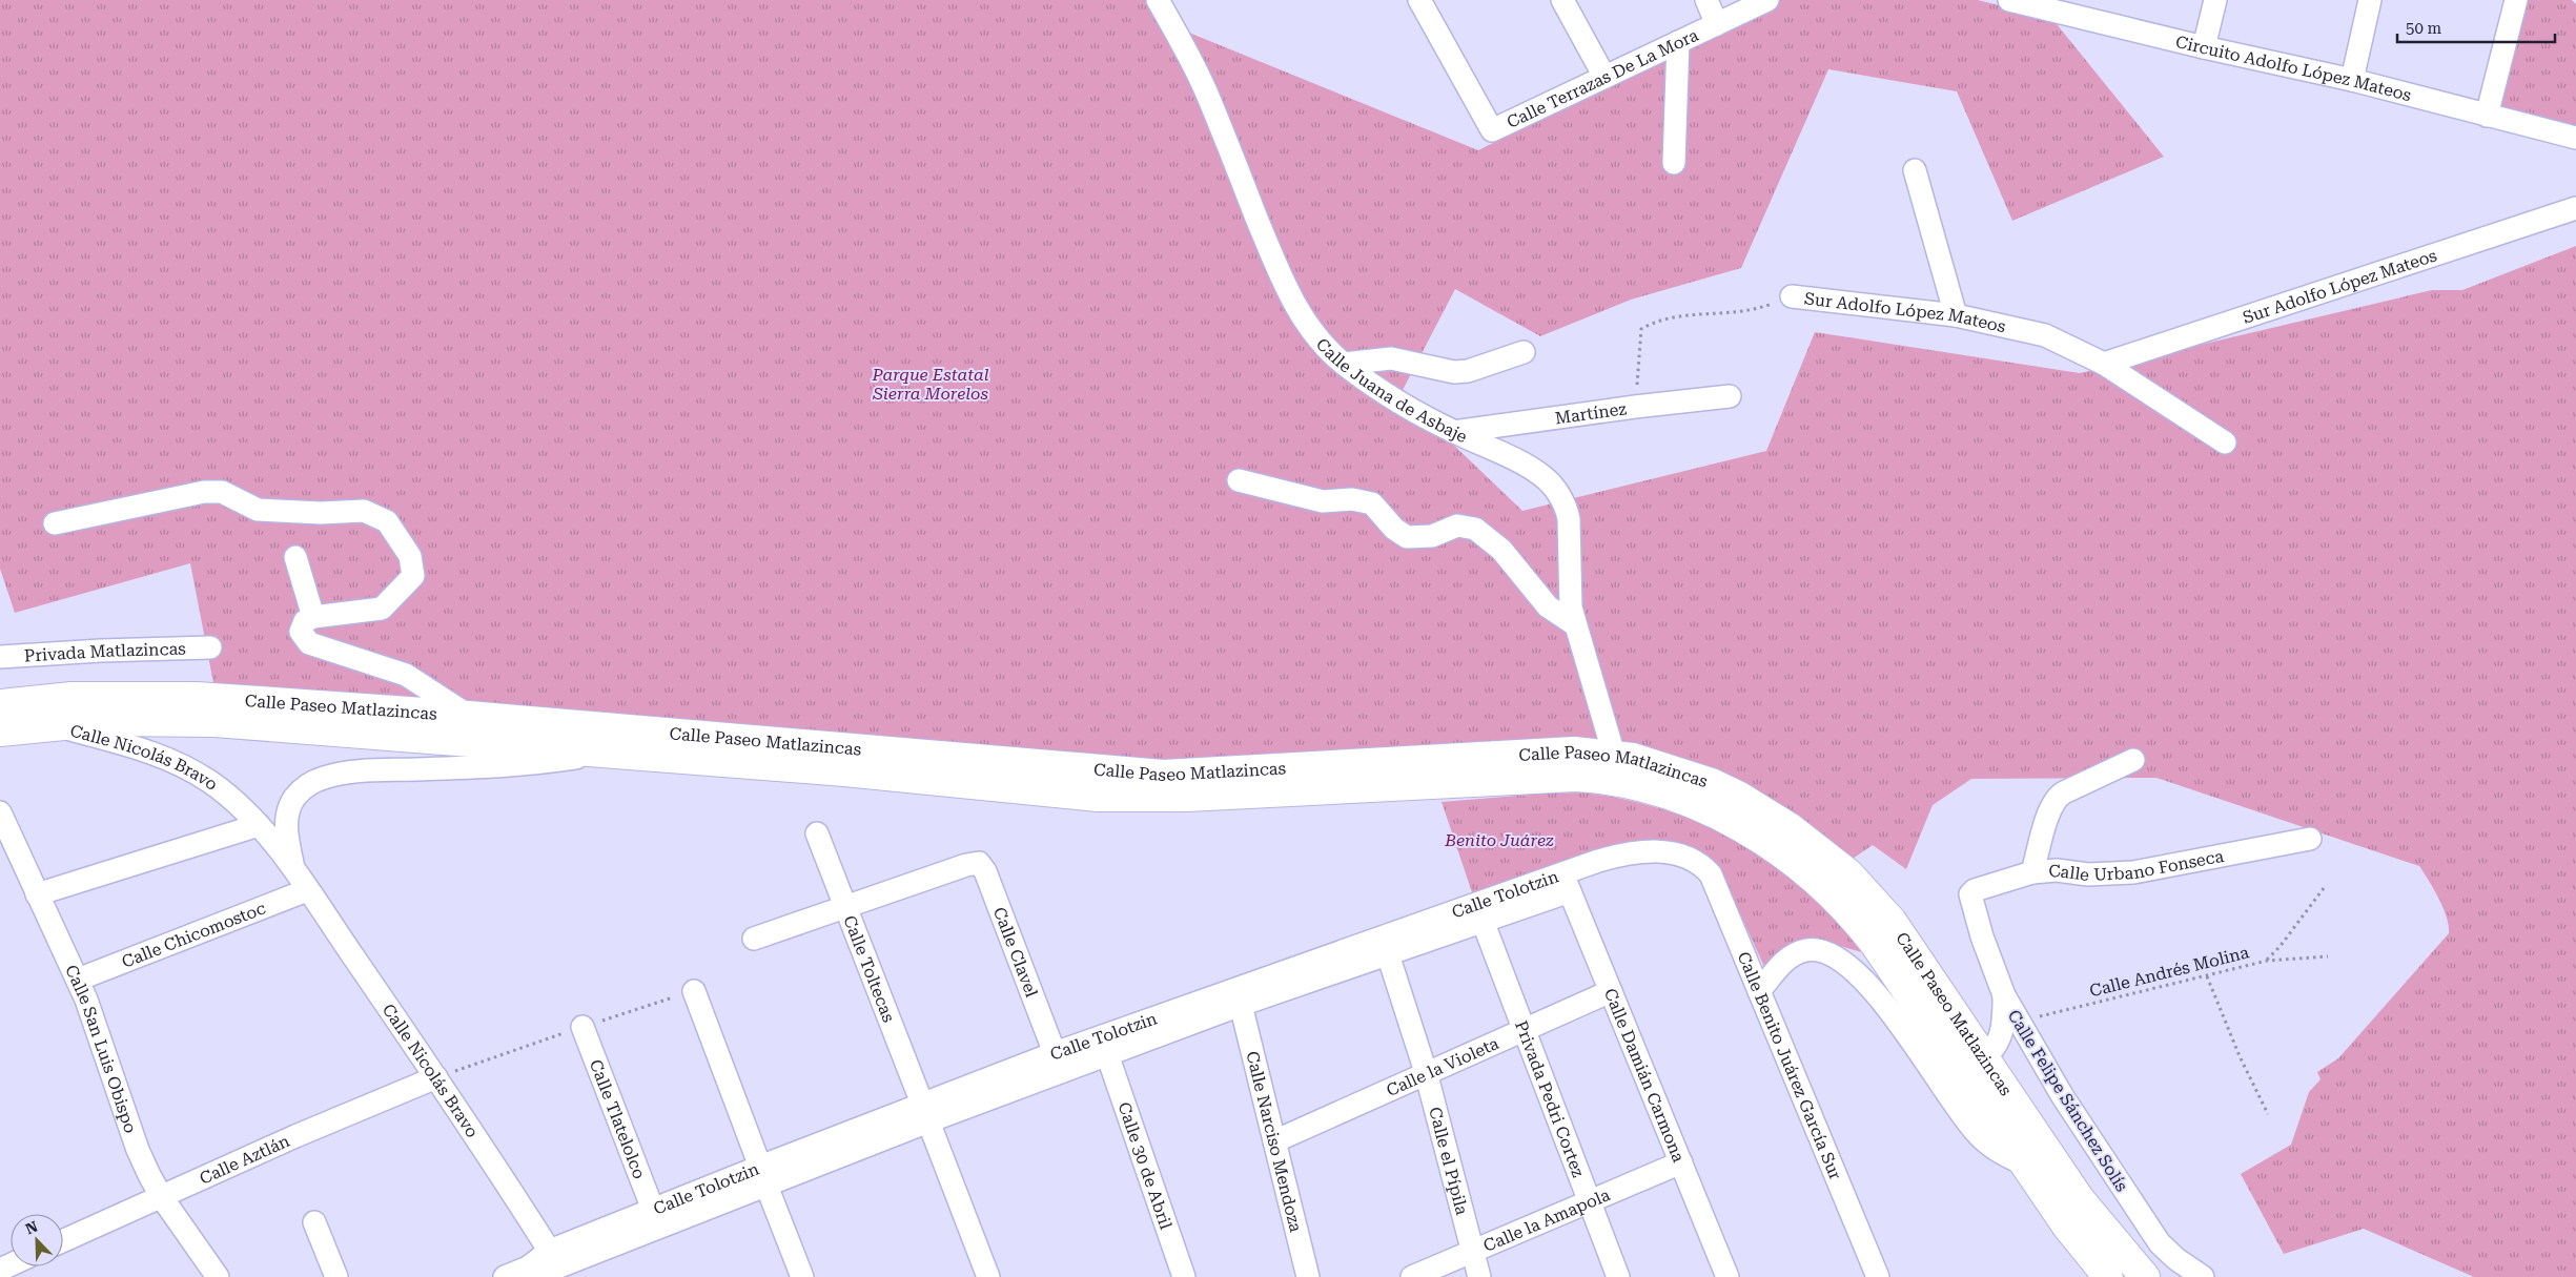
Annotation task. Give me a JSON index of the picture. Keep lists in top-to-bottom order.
{
  "streets": {
    "highway": ["Calle Paseo Matlazincas"],
    "street": [
      "Circuito Adolfo López Mateos",
      "Calle Terrazas De La Mora",
      "Sur Adolfo López Mateos",
      "Calle Juana de Asbaje",
      "Martínez",
      "Privada Matlazincas",
      "Calle Nicolás Bravo",
      "Calle Urbano Fonseca",
      "Calle Tolotzin",
      "Calle Chicomostoc",
      "Calle Clavel",
      "Calle Toltecas",
      "Calle San Luis Obispo",
      "Calle Benito Juárez García Sur",
      "Calle la Violeta",
      "Calle Damián Carmona",
      "Privada Pedri Cortez",
      "Calle Felipe Sánchez Solís",
      "Calle Tlatelolco",
      "Calle Narciso Mendoza",
      "Calle Aztlán",
      "Calle el Pípila",
      "Calle 30 de Abril",
      "Calle la Amapola"
    ],
    "path": ["Calle Andrés Molina"]
  },
  "crossings": [
    ["Calle Juana de Asbaje", "Martínez"],
    ["Calle Juana de Asbaje", "Calle Paseo Matlazincas"],
    ["Calle Paseo Matlazincas", "Calle Nicolás Bravo"],
    ["Calle Nicolás Bravo", "Calle Tolotzin"],
    ["Calle Nicolás Bravo", "Calle Chicomostoc"],
    ["Calle Nicolás Bravo", "Calle Aztlán"],
    ["Calle Urbano Fonseca", "Calle Felipe Sánchez Solís"],
    ["Calle Tolotzin", "Calle Clavel"],
    ["Calle Tolotzin", "Calle Toltecas"],
    ["Calle Tolotzin", "Calle Benito Juárez García Sur"],
    ["Calle Tolotzin", "Calle Damián Carmona"],
    ["Calle Tolotzin", "Privada Pedri Cortez"],
    ["Calle Tolotzin", "Calle Tlatelolco"],
    ["Calle Tolotzin", "Calle Narciso Mendoza"],
    ["Calle Tolotzin", "Calle el Pípila"],
    ["Calle Tolotzin", "Calle 30 de Abril"],
    ["Calle Chicomostoc", "Calle San Luis Obispo"],
    ["Calle Clavel", "Calle Toltecas"],
    ["Calle Andrés Molina", "Calle Felipe Sánchez Solís"],
    ["Calle San Luis Obispo", "Calle Aztlán"],
    ["Calle la Violeta", "Calle Damián Carmona"],
    ["Calle la Violeta", "Privada Pedri Cortez"],
    ["Calle la Violeta", "Calle Narciso Mendoza"],
    ["Calle la Violeta", "Calle el Pípila"],
    ["Calle Damián Carmona", "Calle la Amapola"],
    ["Privada Pedri Cortez", "Calle la Amapola"],
    ["Calle el Pípila", "Calle la Amapola"]
  ],
  "parks": ["Parque Estatal Sierra Morelos", "Benito Juárez"],
  "scale_bar": "50 m",
  "north": "top left"
}
